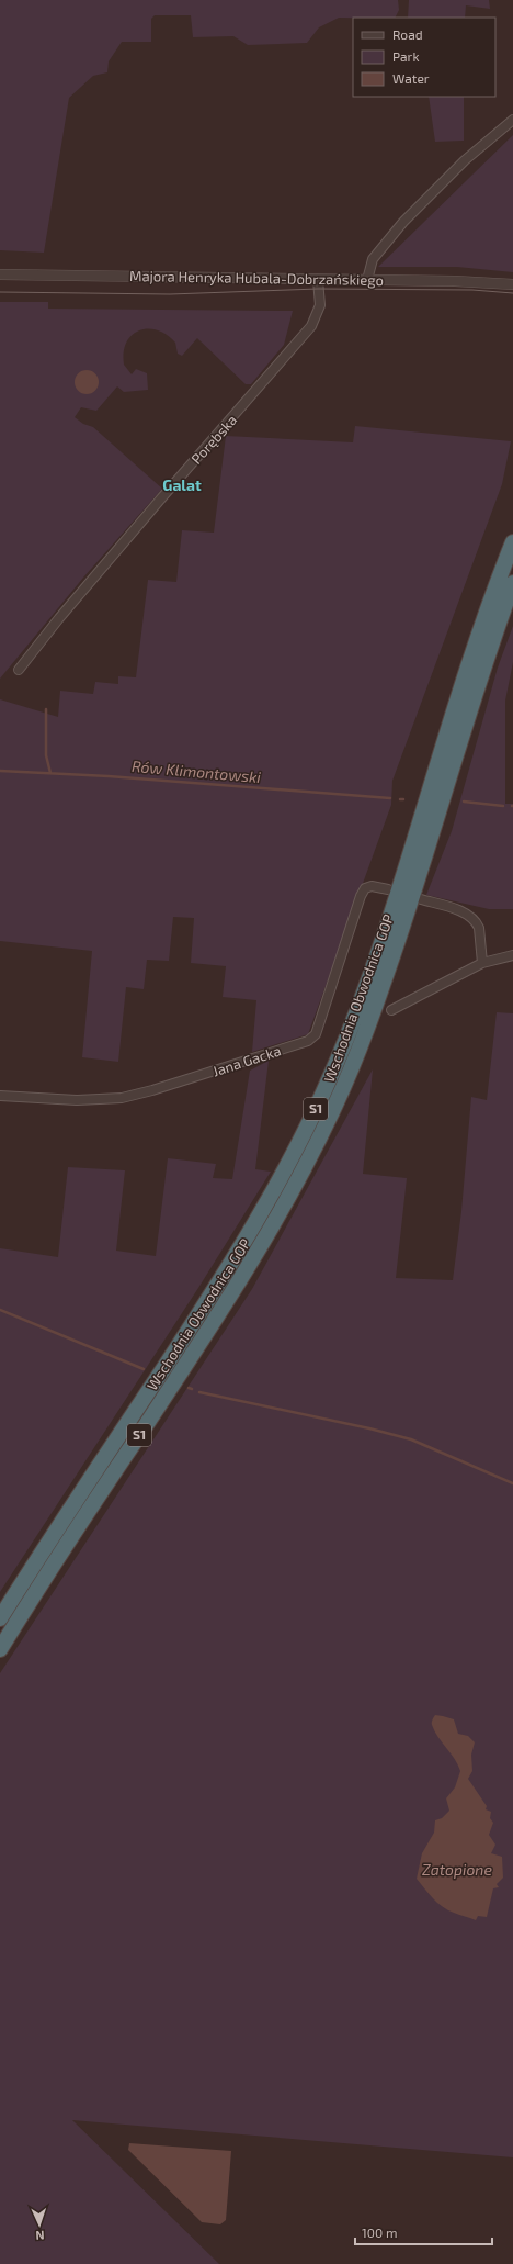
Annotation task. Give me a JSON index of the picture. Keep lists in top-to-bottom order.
{
  "streets": {
    "highway": ["Wschodnia Obwodnica GOP", "S1"],
    "street": ["Majora Henryka Hubala-Dobrzańskiego", "Porębska", "Jana Gacka"]
  },
  "crossings": [
    ["Majora Henryka Hubala-Dobrzańskiego", "Porębska"]
  ],
  "districts": ["Galat"],
  "water": ["Rów Klimontowski", "Zatopione"],
  "legend": ["Road", "Park", "Water"],
  "scale_bar": "100 m",
  "north": "bottom"
}
